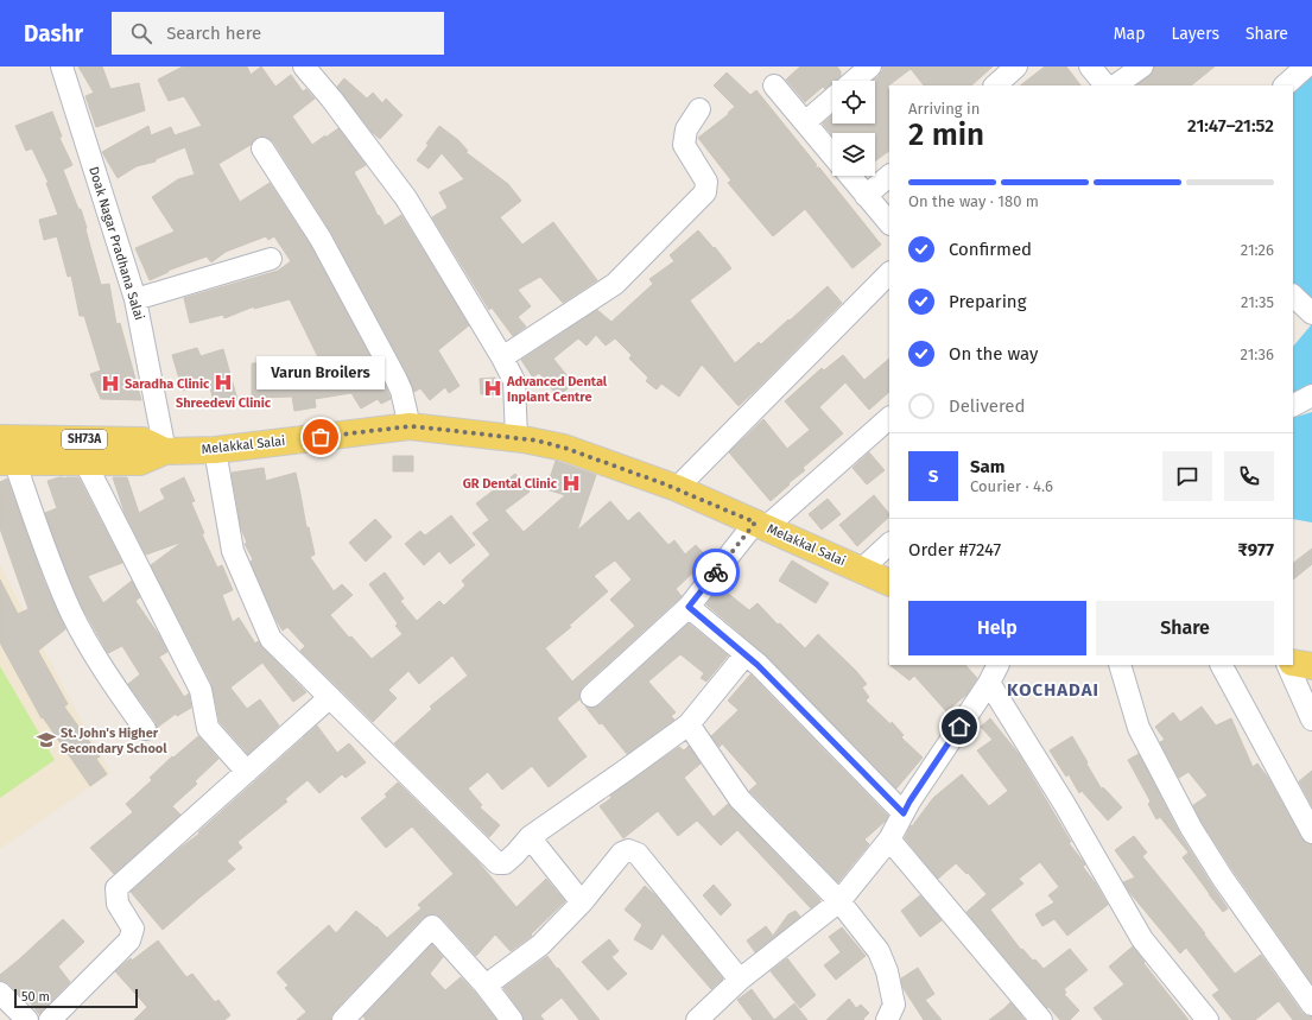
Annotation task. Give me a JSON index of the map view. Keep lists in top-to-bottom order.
{
  "streets": {
    "main road": ["SH73A", "Melakkal Salai"],
    "street": ["Doak Nagar Pradhana Salai"]
  },
  "crossings": [
    ["Doak Nagar Pradhana Salai", "Melakkal Salai"]
  ],
  "districts": ["KOCHADAI"],
  "places": {
    "hospital": [
      "Shreedevi Clinic",
      "Saradha Clinic",
      "Advanced Dental Inplant Centre",
      "GR Dental Clinic"
    ],
    "other": ["Varun Broilers"],
    "school or university": ["St. John's Higher Secondary School"]
  },
  "scale_bar": "50 m",
  "page": {
    "header": "Dashr",
    "search": "Search here",
    "nav": ["Map", "Layers", "Share"],
    "heading": ["2 min", "Arriving in", "21:47–21:52"],
    "panel": [
      "Sam",
      "Courier · 4.6",
      "Order #7247",
      "₹977"
    ],
    "bar": "On the way · 180 m",
    "list": [
      ["Confirmed", "21:26"],
      ["Preparing", "21:35"],
      ["On the way", "21:36"],
      "Delivered"
    ],
    "bubble": "Varun Broilers",
    "round": "S",
    "buttons": ["Help", "Share"],
    "scale": "50 m"
  }
}
